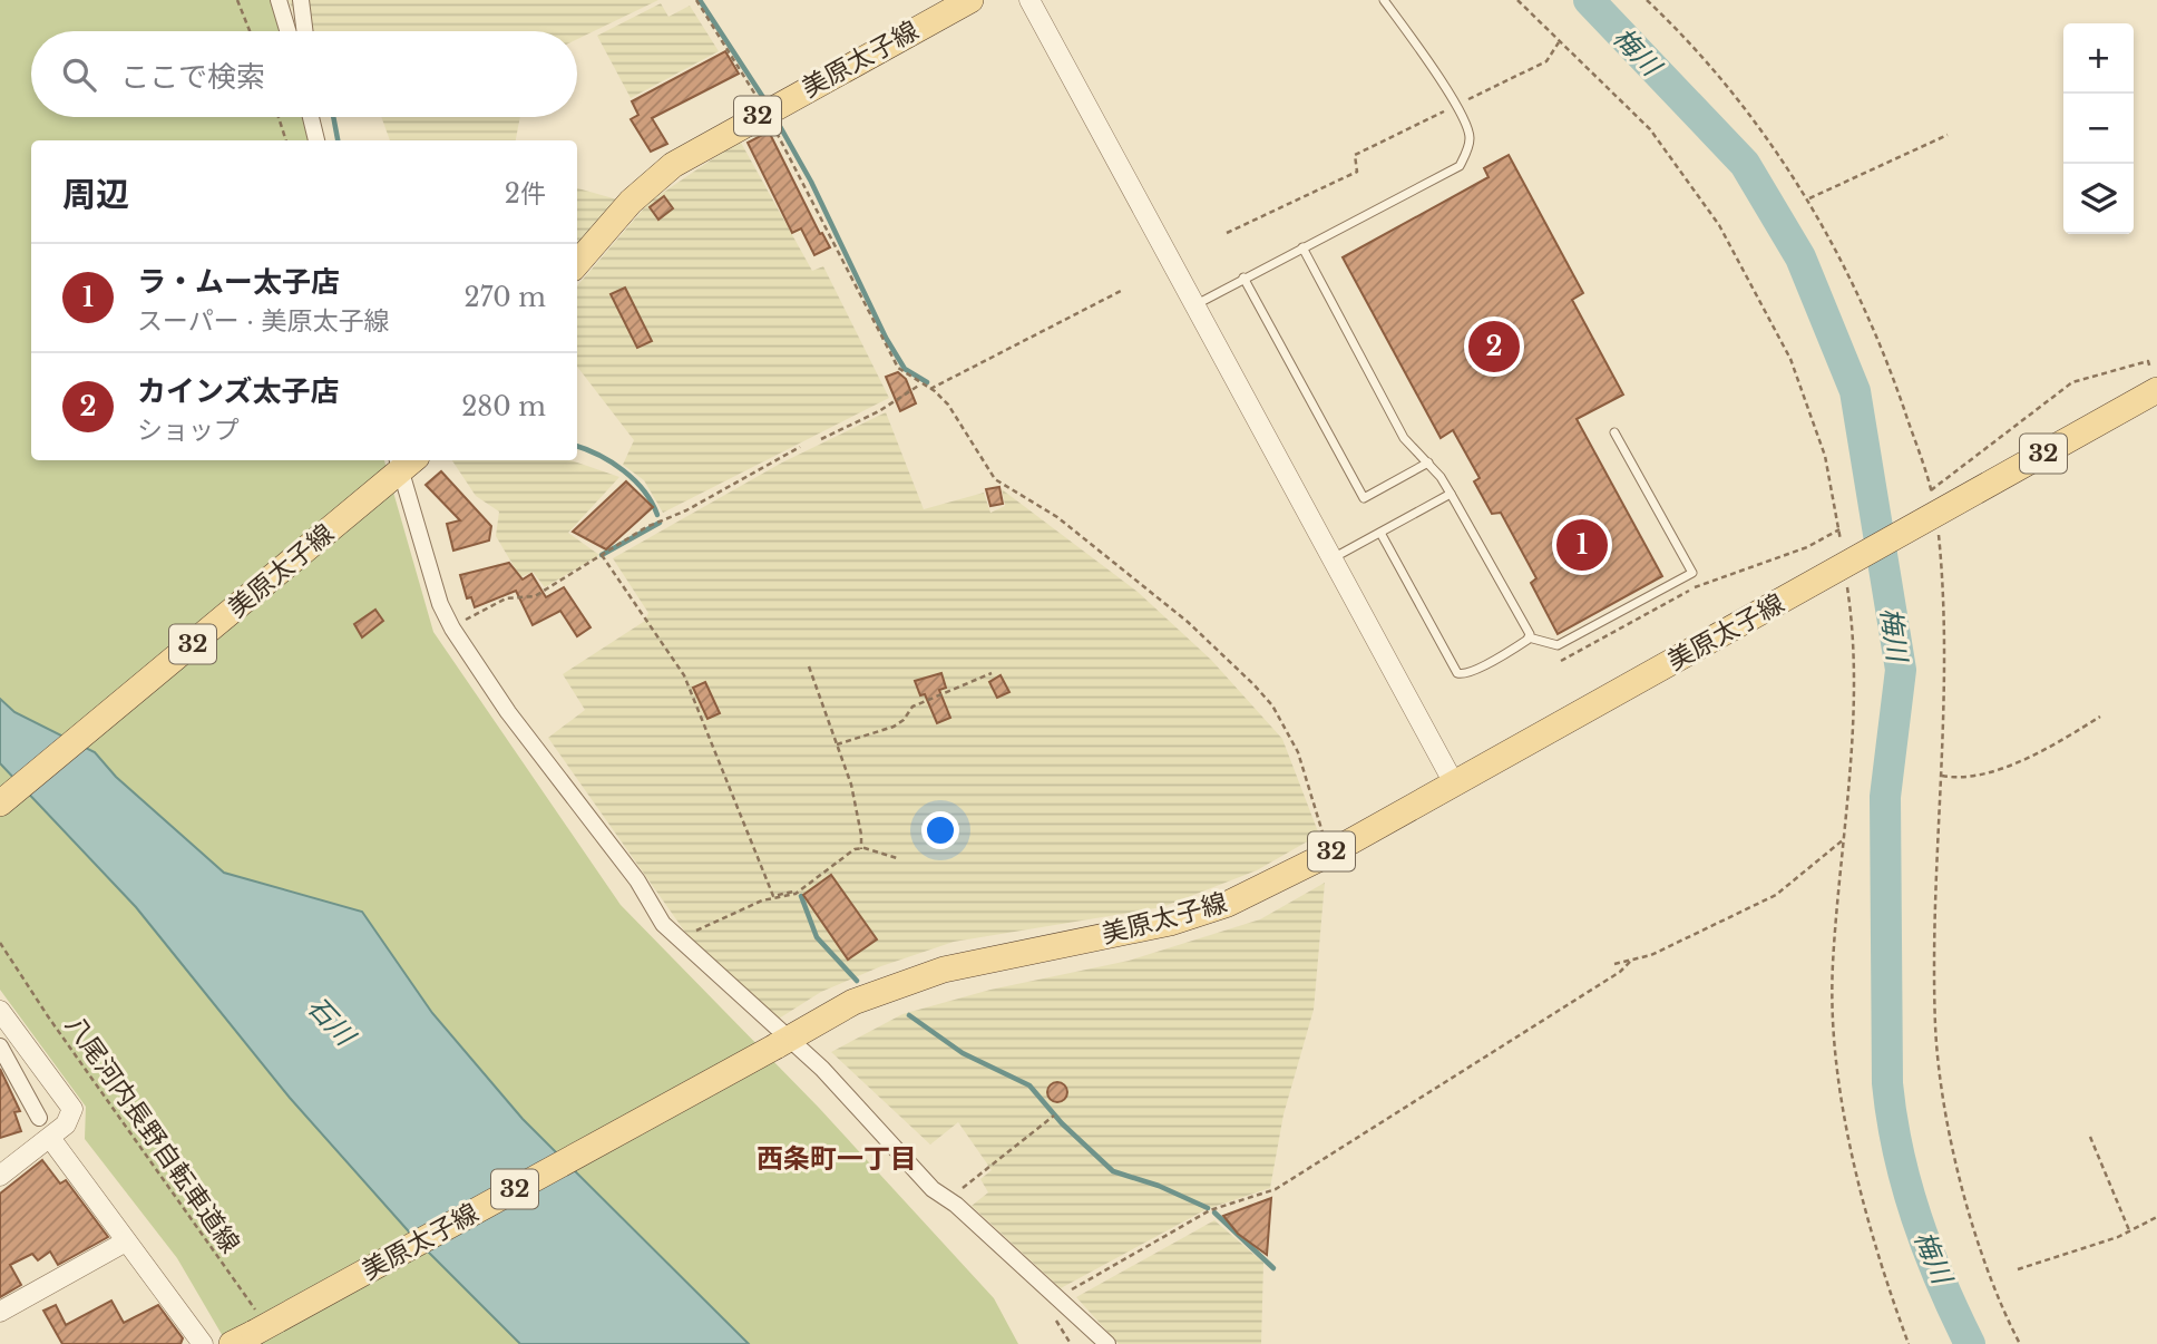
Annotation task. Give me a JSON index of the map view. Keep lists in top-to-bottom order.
{
  "streets": {
    "main road": ["美原太子線", "32"],
    "path": ["八尾河内長野自転車道線"]
  },
  "crossings": [
    ["美原太子線", "八尾河内長野自転車道線"]
  ],
  "districts": ["西条町一丁目"],
  "water": ["梅川", "石川"],
  "page": {
    "map_buttons": ["+", "−"],
    "search": "ここで検索",
    "heading": ["周辺", "2件"],
    "list": [
      {
        "mark": "1",
        "name": "ラ・ムー太子店",
        "note": "スーパー · 美原太子線",
        "value": "270 m"
      },
      {
        "mark": "2",
        "name": "カインズ太子店",
        "note": "ショップ",
        "value": "280 m"
      }
    ],
    "pins": ["2", "1"]
  }
}
